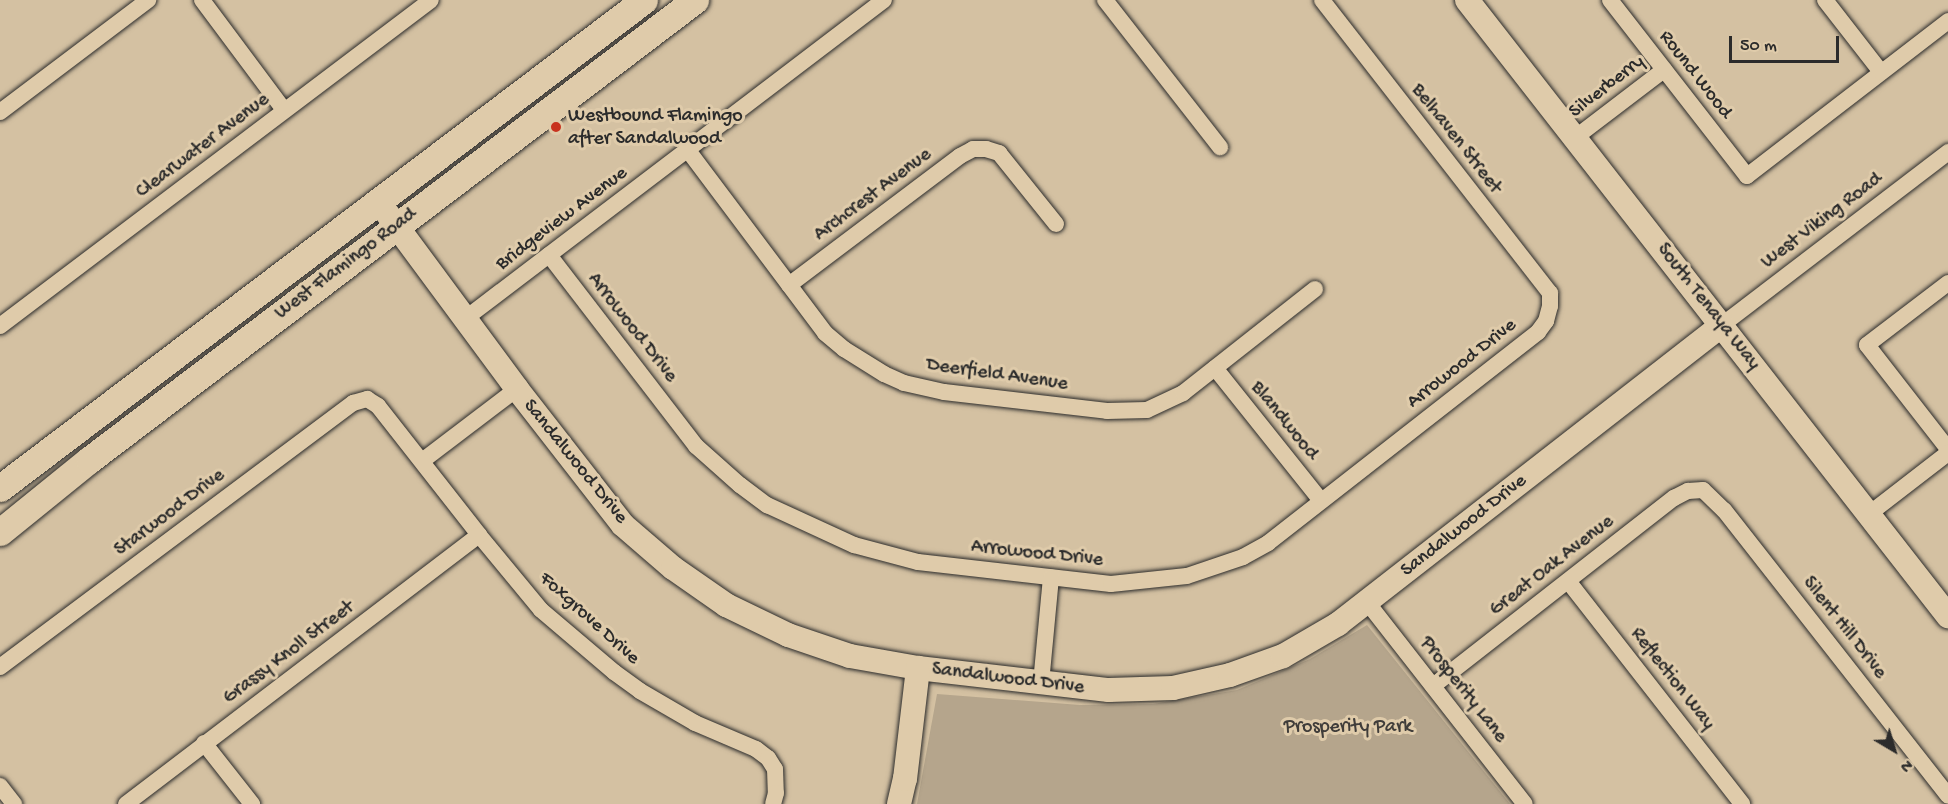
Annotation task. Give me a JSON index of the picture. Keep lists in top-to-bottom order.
{
  "streets": {
    "main road": ["West Flamingo Road"],
    "street": [
      "Round Wood",
      "Silverberry",
      "Belhaven Street",
      "Clearwater Avenue",
      "Archcrest Avenue",
      "Bridgeview Avenue",
      "West Viking Road",
      "South Tenaya Way",
      "Arrowood Drive",
      "Deerfield Avenue",
      "Blandwood",
      "Sandalwood Drive",
      "Starwood Drive",
      "Great Oak Avenue",
      "Foxgrove Drive",
      "Silent Hill Drive",
      "Grassy Knoll Street",
      "Reflection Way",
      "Prosperity Lane"
    ]
  },
  "crossings": [
    ["Round Wood", "Silverberry"],
    ["Silverberry", "South Tenaya Way"],
    ["Belhaven Street", "Arrowood Drive"],
    ["Archcrest Avenue", "Deerfield Avenue"],
    ["Bridgeview Avenue", "Arrowood Drive"],
    ["Bridgeview Avenue", "Deerfield Avenue"],
    ["Bridgeview Avenue", "Sandalwood Drive"],
    ["West Viking Road", "South Tenaya Way"],
    ["West Viking Road", "Sandalwood Drive"],
    ["West Flamingo Road", "Sandalwood Drive"],
    ["South Tenaya Way", "Sandalwood Drive"],
    ["Arrowood Drive", "Blandwood"],
    ["Deerfield Avenue", "Blandwood"],
    ["Sandalwood Drive", "Prosperity Lane"],
    ["Starwood Drive", "Foxgrove Drive"],
    ["Great Oak Avenue", "Silent Hill Drive"],
    ["Great Oak Avenue", "Reflection Way"],
    ["Great Oak Avenue", "Prosperity Lane"],
    ["Foxgrove Drive", "Grassy Knoll Street"]
  ],
  "parks": ["Prosperity Park"],
  "places": ["Westbound Flamingo after Sandalwood"],
  "scale_bar": "50 m",
  "north": "bottom right"
}
